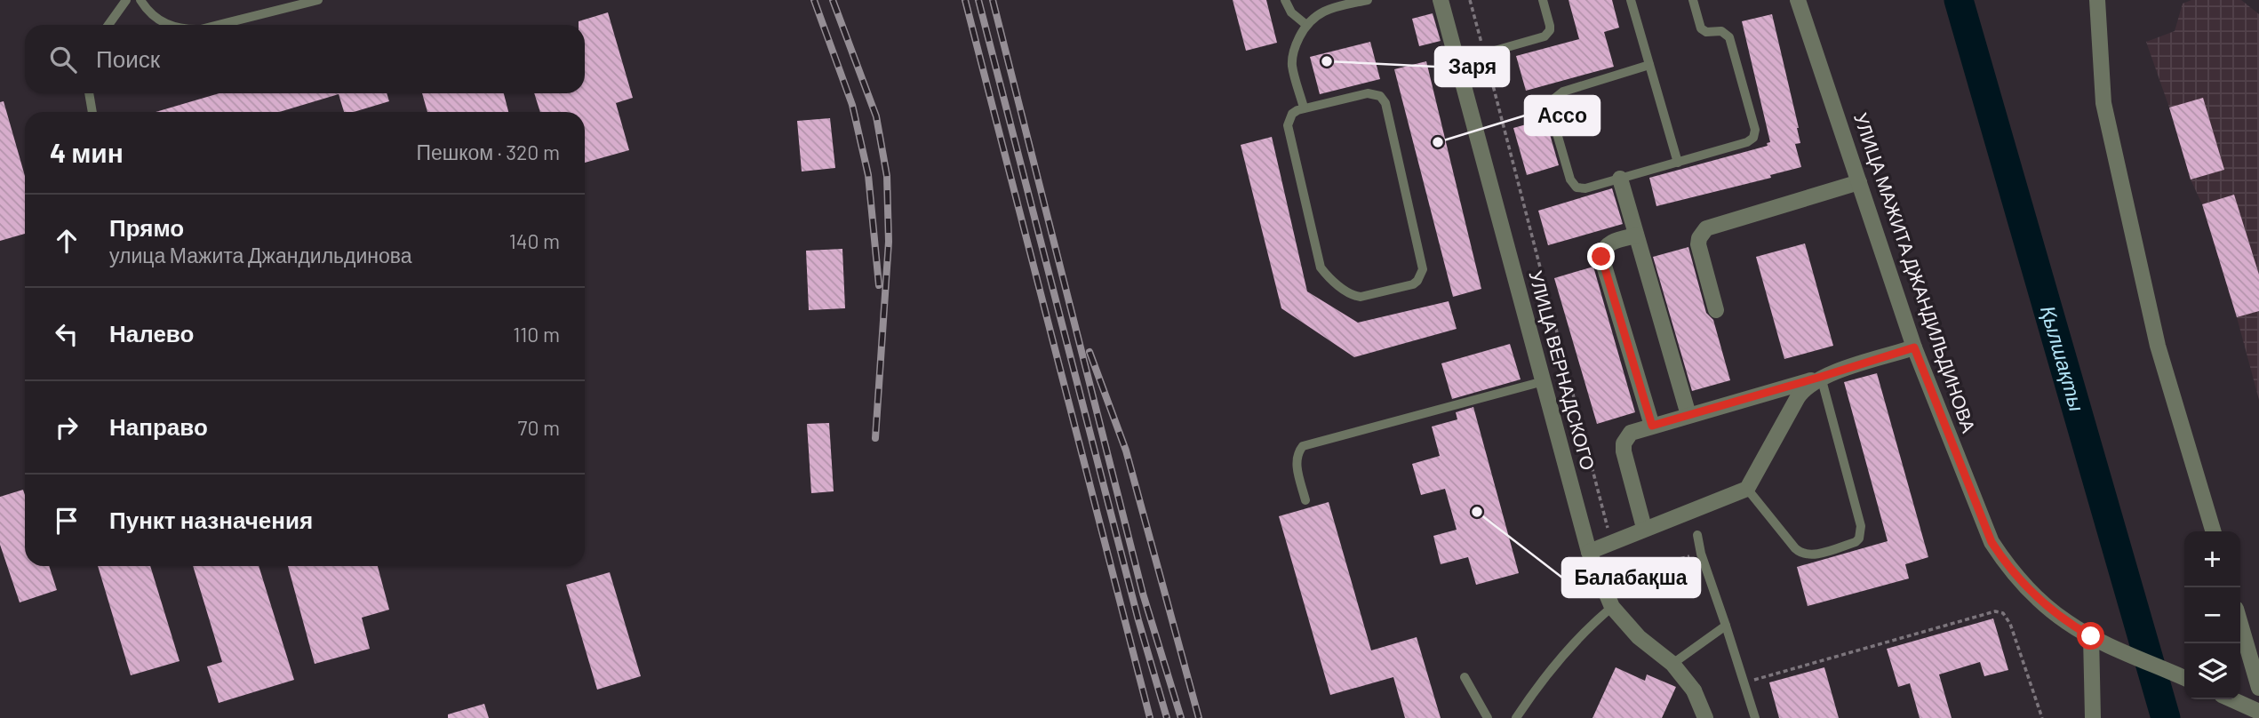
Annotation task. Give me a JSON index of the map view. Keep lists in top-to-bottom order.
{
  "streets": {
    "street": ["УЛИЦА МАЖИТА ДЖАНДИЛЬДИНОВА", "УЛИЦА ВЕРНАДСКОГО"]
  },
  "water": ["Қылшақты"],
  "places": ["Заря", "Ассо", "Балабақша"],
  "page": {
    "search": "Поиск",
    "heading": ["4 мин", "Пешком · 320 m"],
    "list": [
      ["Прямо", "улица Мажита Джандильдинова", "140 m"],
      ["Налево", "110 m"],
      ["Направо", "70 m"],
      "Пункт назначения"
    ],
    "map_buttons": ["+", "−"]
  }
}
